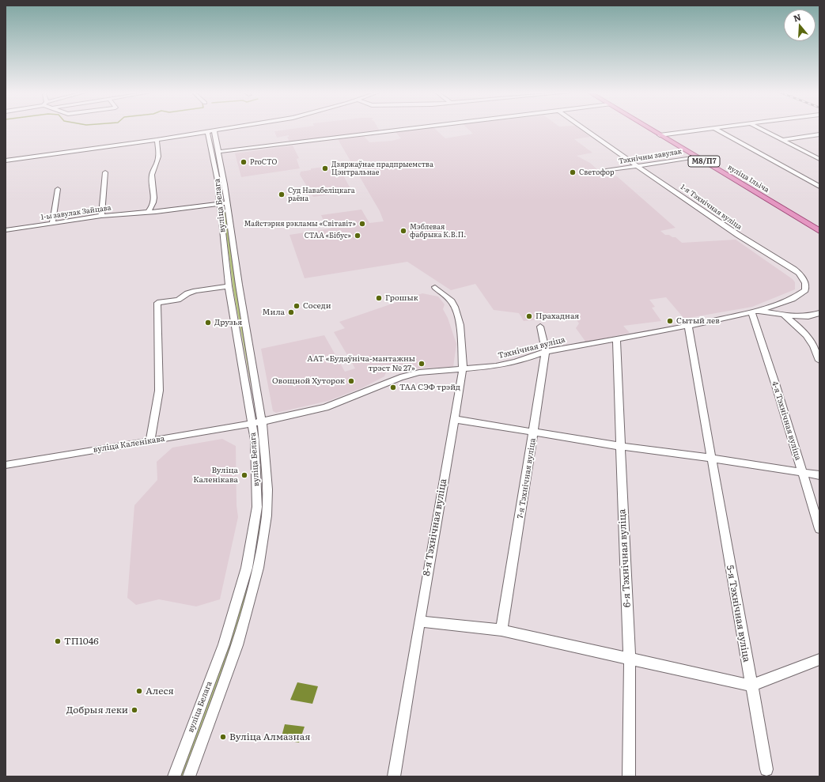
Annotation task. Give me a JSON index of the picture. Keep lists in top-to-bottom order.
{
  "streets": {
    "main road": ["М8/П7", "вуліца Ільіча"],
    "street": [
      "Тэхнічны завулак",
      "вуліца Белага",
      "1-я Тэхнічная вуліца",
      "1-ы завулак Зайцава",
      "Тэхнічная вуліца",
      "4-я Тэхнічная вуліца",
      "вуліца Каленікава",
      "7-я Тэхнічная вуліца",
      "8-я Тэхнічная вуліца",
      "6-я Тэхнічная вуліца",
      "5-я Тэхнічная вуліца"
    ]
  },
  "crossings": [
    ["Тэхнічны завулак", "вуліца Ільіча"],
    ["Тэхнічны завулак", "1-я Тэхнічная вуліца"],
    ["вуліца Белага", "1-ы завулак Зайцава"],
    ["вуліца Белага", "Тэхнічная вуліца"],
    ["вуліца Белага", "вуліца Каленікава"],
    ["1-я Тэхнічная вуліца", "Тэхнічная вуліца"],
    ["1-я Тэхнічная вуліца", "4-я Тэхнічная вуліца"],
    ["Тэхнічная вуліца", "4-я Тэхнічная вуліца"],
    ["Тэхнічная вуліца", "вуліца Каленікава"],
    ["Тэхнічная вуліца", "7-я Тэхнічная вуліца"],
    ["Тэхнічная вуліца", "8-я Тэхнічная вуліца"],
    ["Тэхнічная вуліца", "6-я Тэхнічная вуліца"],
    ["Тэхнічная вуліца", "5-я Тэхнічная вуліца"]
  ],
  "places": [
    "ProСТО",
    "Дзяржаўнае прадпрыемства Цэнтральнае",
    "Светофор",
    "Суд Навабеліцкага раёна",
    "Майстэрня рэкламы «Світавіт»",
    "Мэблевая фабрыка К.В.П.",
    "СТАА «Бібус»",
    "Грошык",
    "Соседи",
    "Мила",
    "Прахадная",
    "Сытый лев",
    "Друзья",
    "ААТ «Будаўніча-мантажны трэст № 27»",
    "Овощной Хуторок",
    "ТАА СЭФ трэйд",
    "Вуліца Каленікава",
    "ТП1046",
    "Алеся",
    "Добрыя леки",
    "Вуліца Алмазная"
  ],
  "north": "top"
}
